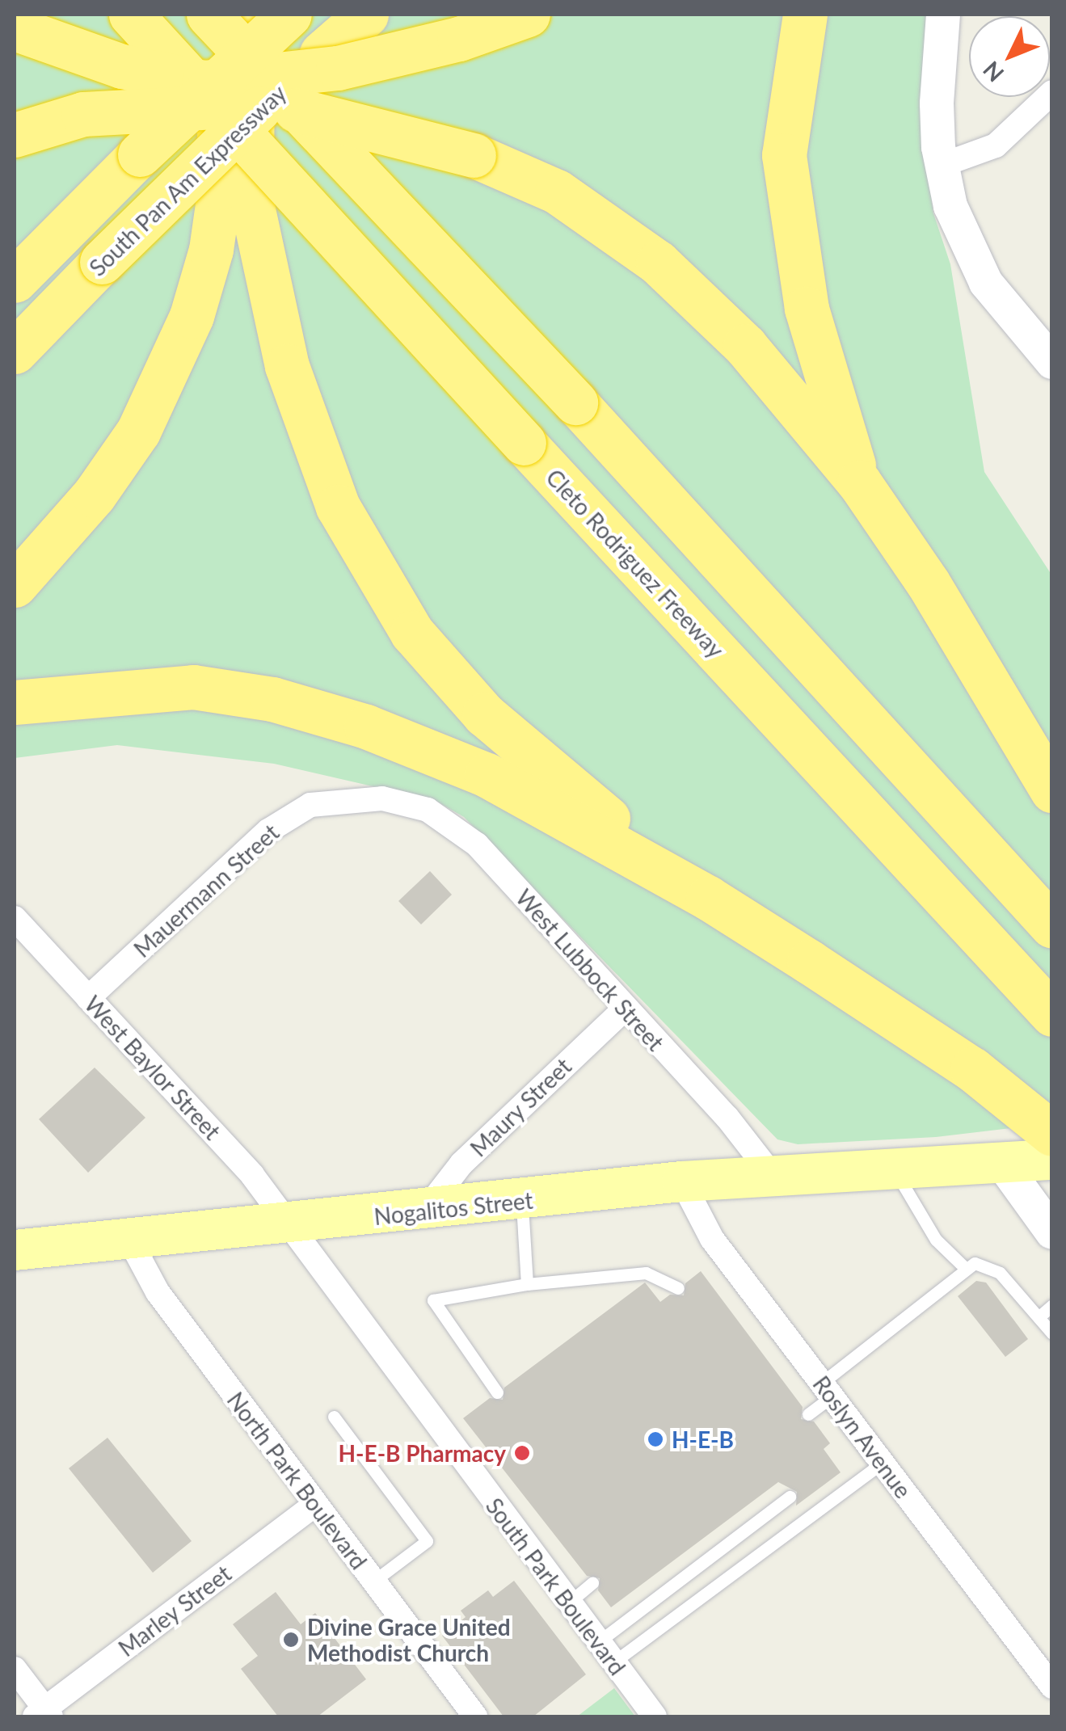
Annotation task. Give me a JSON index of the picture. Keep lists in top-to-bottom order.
{
  "streets": {
    "highway": ["South Pan Am Expressway", "Cleto Rodriguez Freeway"],
    "main road": ["Nogalitos Street"],
    "street": [
      "Mauermann Street",
      "West Lubbock Street",
      "West Baylor Street",
      "Maury Street",
      "Roslyn Avenue",
      "North Park Boulevard",
      "South Park Boulevard",
      "Marley Street"
    ]
  },
  "crossings": [
    ["Mauermann Street", "West Lubbock Street"],
    ["Mauermann Street", "West Baylor Street"],
    ["West Lubbock Street", "Maury Street"],
    ["West Lubbock Street", "Nogalitos Street"],
    ["West Baylor Street", "Nogalitos Street"],
    ["West Baylor Street", "South Park Boulevard"],
    ["Maury Street", "Nogalitos Street"],
    ["Nogalitos Street", "Roslyn Avenue"],
    ["Nogalitos Street", "North Park Boulevard"],
    ["Nogalitos Street", "South Park Boulevard"],
    ["North Park Boulevard", "Marley Street"]
  ],
  "places": ["H-E-B", "H-E-B Pharmacy", "Divine Grace United Methodist Church"],
  "north": "bottom left"
}
